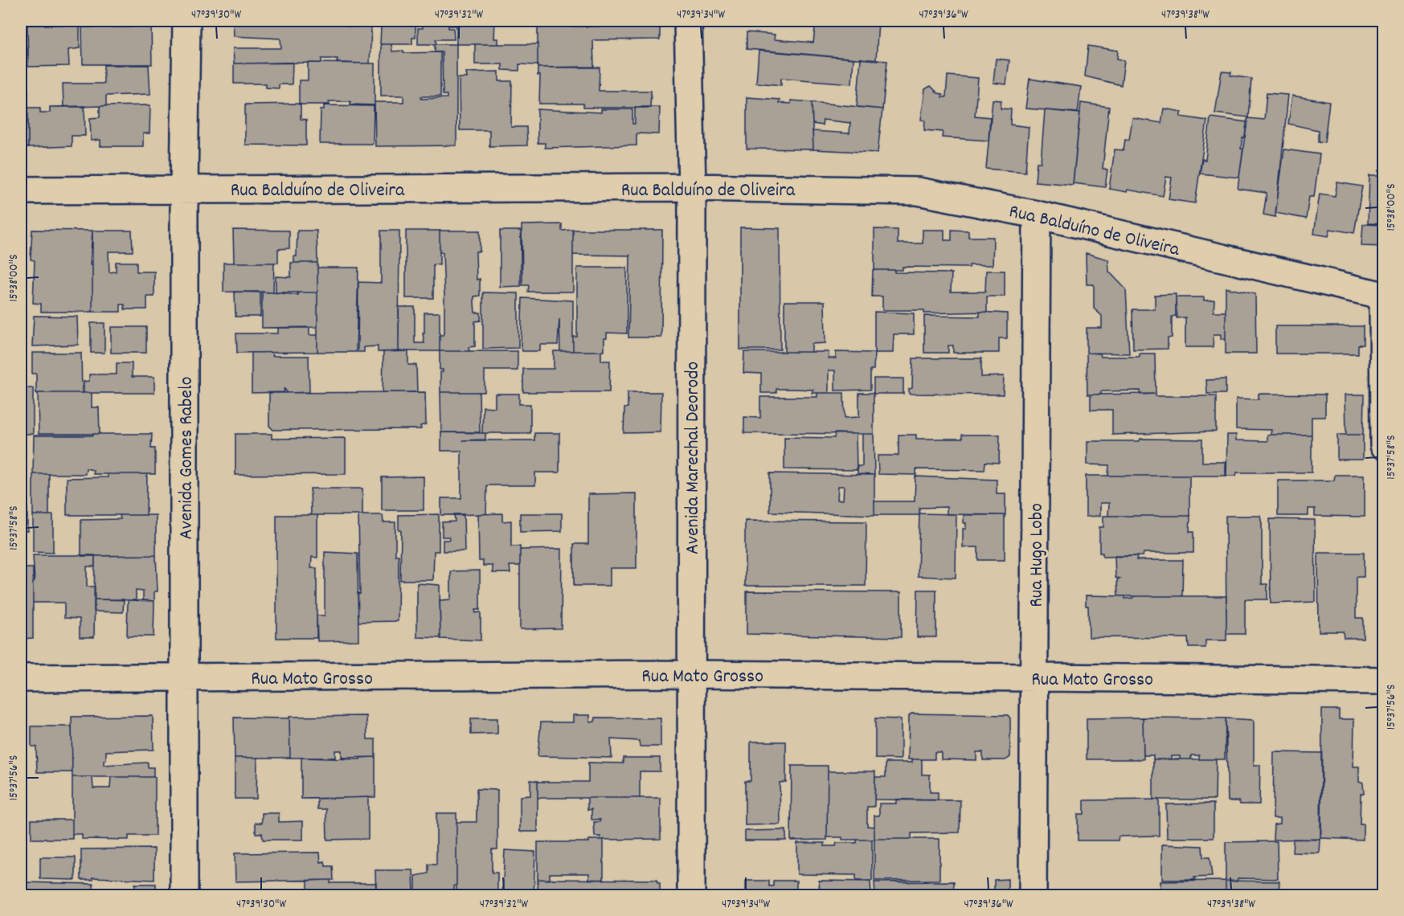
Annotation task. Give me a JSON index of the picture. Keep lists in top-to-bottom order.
{
  "streets": {
    "street": [
      "Rua Balduíno de Oliveira",
      "Avenida Gomes Rabelo",
      "Avenida Marechal Deorodo",
      "Rua Hugo Lobo",
      "Rua Mato Grosso"
    ]
  },
  "crossings": [
    ["Rua Balduíno de Oliveira", "Avenida Gomes Rabelo"],
    ["Rua Balduíno de Oliveira", "Avenida Marechal Deorodo"],
    ["Rua Balduíno de Oliveira", "Rua Hugo Lobo"],
    ["Avenida Gomes Rabelo", "Rua Mato Grosso"],
    ["Avenida Marechal Deorodo", "Rua Mato Grosso"],
    ["Rua Hugo Lobo", "Rua Mato Grosso"]
  ],
  "coordinates": [
    "47°39'30\"W",
    "47°39'32\"W",
    "47°39'34\"W",
    "47°39'36\"W",
    "47°39'38\"W",
    "15°38'00\"S",
    "15°37'58\"S",
    "15°37'56\"S"
  ]
}
